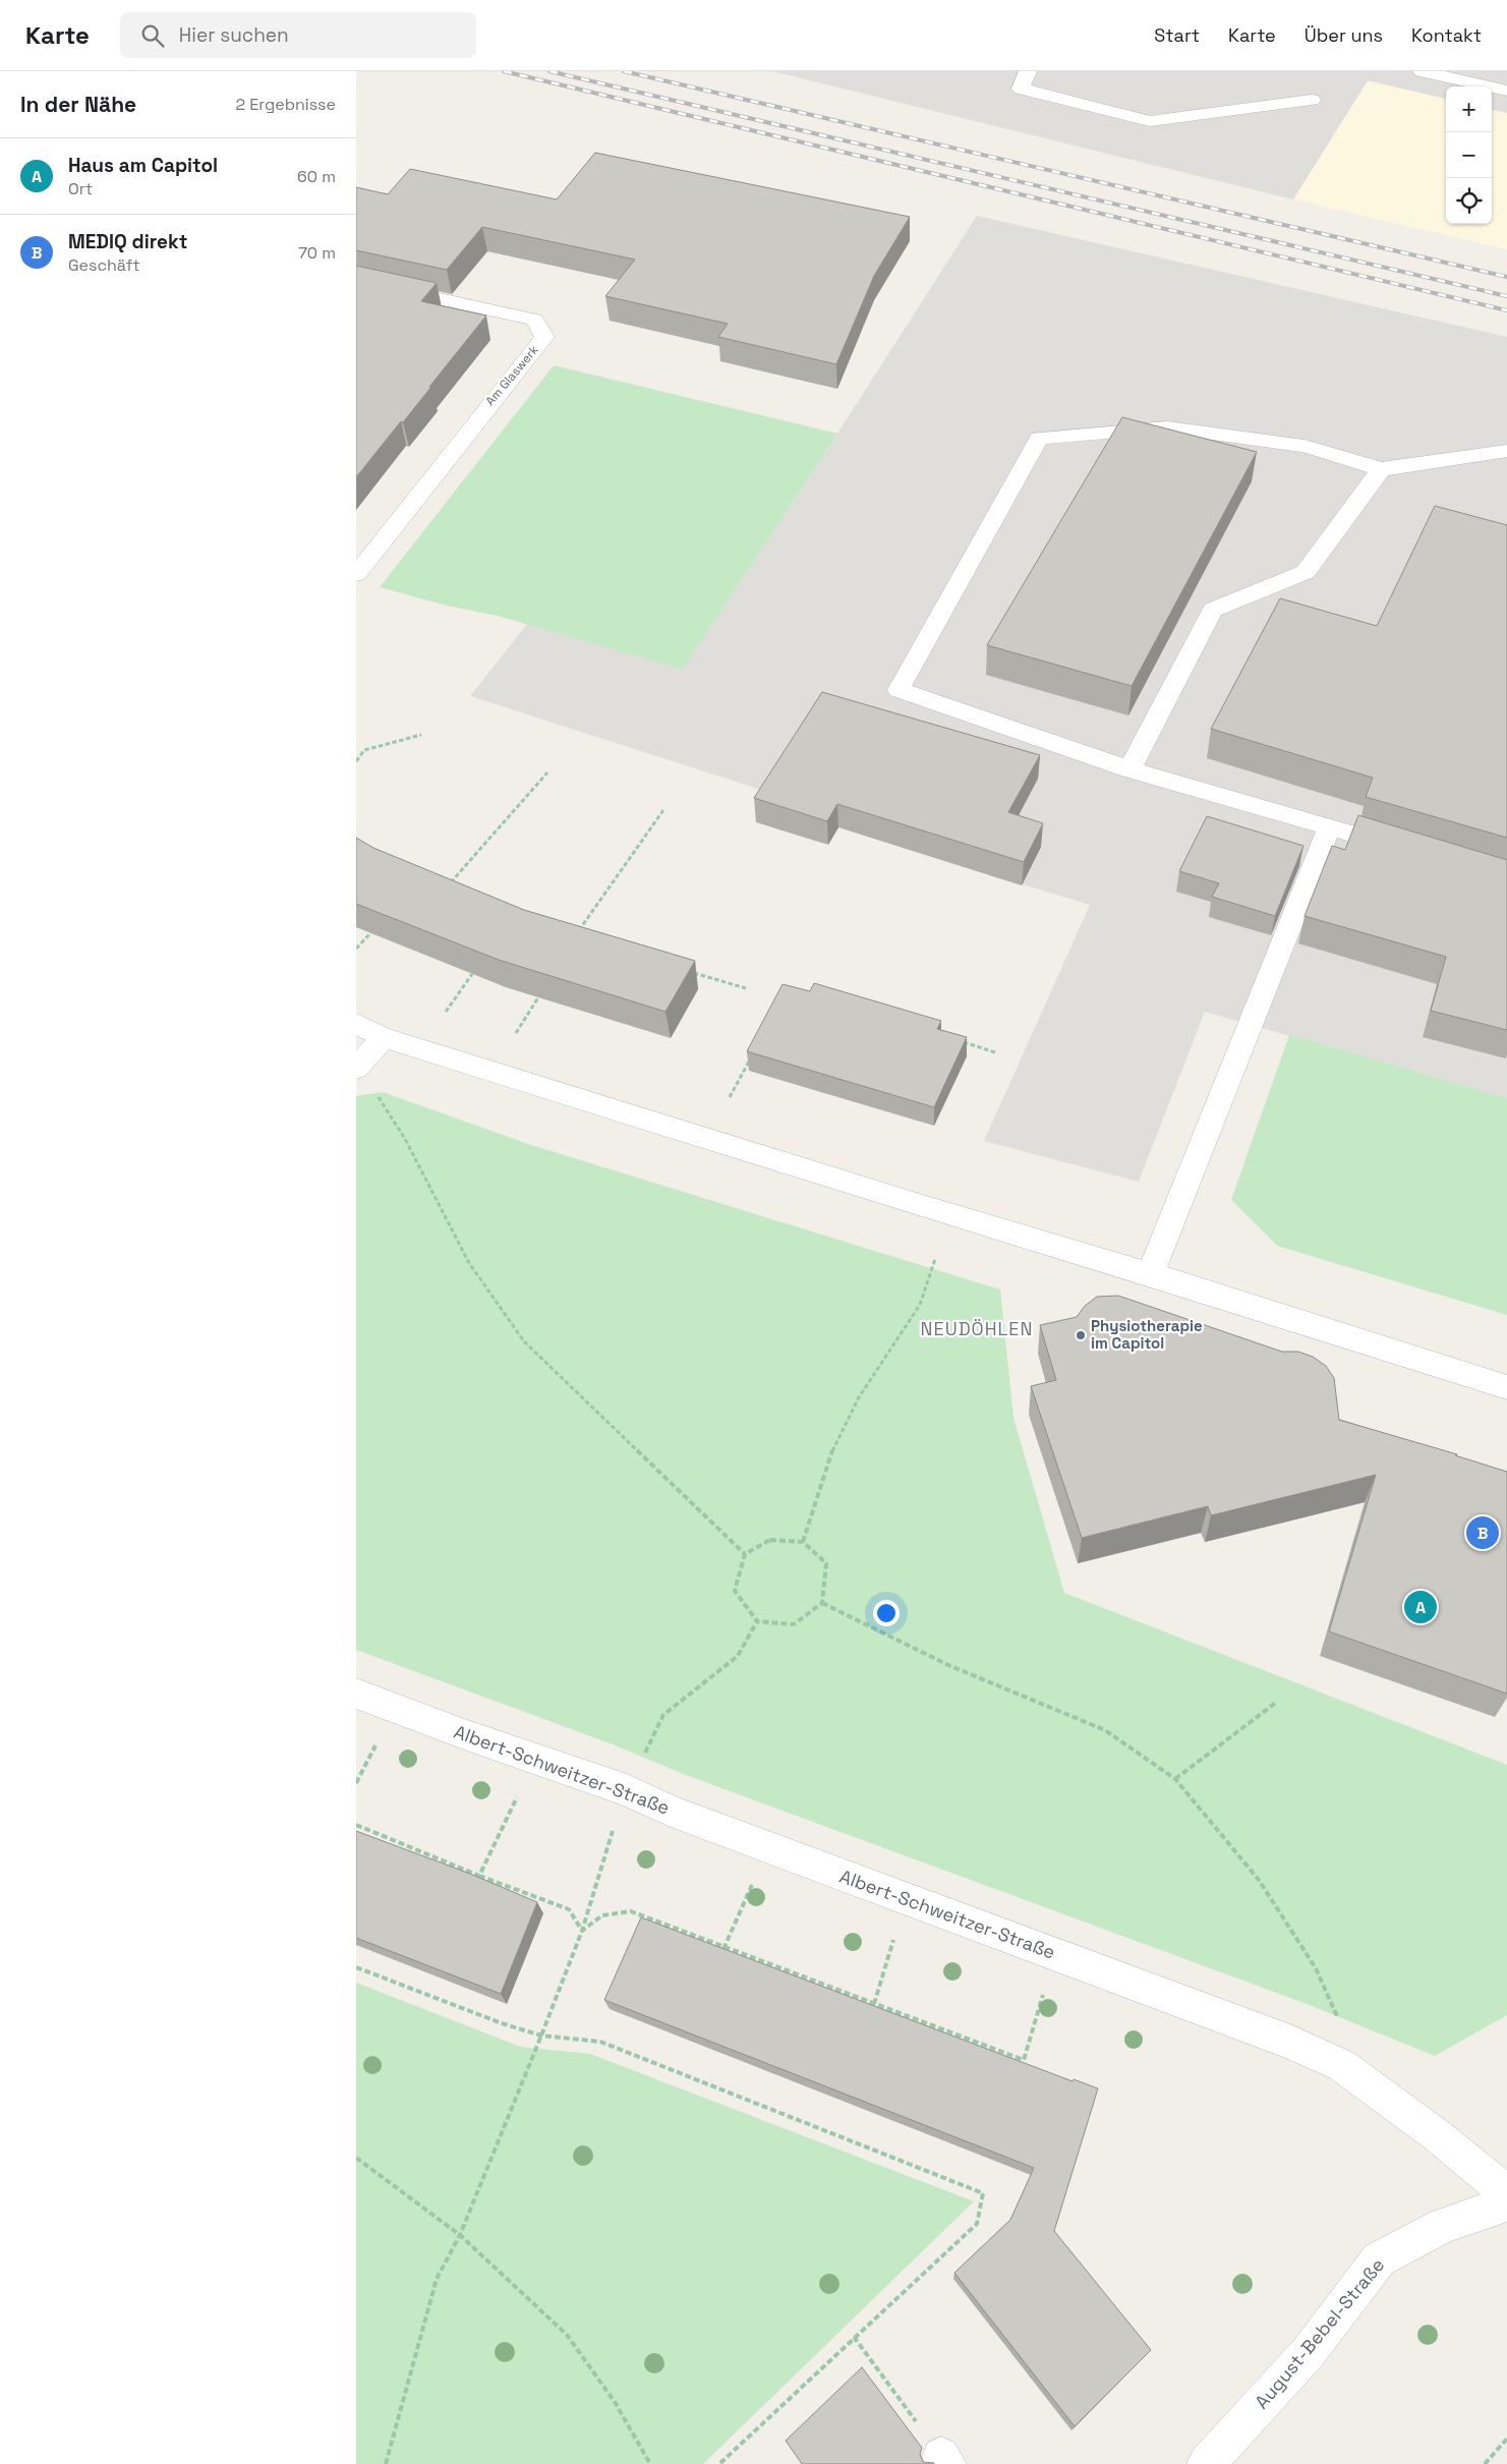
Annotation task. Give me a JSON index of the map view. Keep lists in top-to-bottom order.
{
  "streets": {
    "street": ["Am Glaswerk", "Albert-Schweitzer-Straße", "August-Bebel-Straße"]
  },
  "districts": ["NEUDÖHLEN"],
  "places": ["Physiotherapie im Capitol"],
  "page": {
    "header": "Karte",
    "search": "Hier suchen",
    "nav": [
      "Start",
      "Karte",
      "Über uns",
      "Kontakt"
    ],
    "heading": ["In der Nähe", "2 Ergebnisse"],
    "map_buttons": ["+", "−"],
    "list": [
      {
        "mark": "A",
        "name": "Haus am Capitol",
        "note": "Ort",
        "value": "60 m"
      },
      {
        "mark": "B",
        "name": "MEDIQ direkt",
        "note": "Geschäft",
        "value": "70 m"
      }
    ],
    "pins": ["B", "A"]
  }
}
